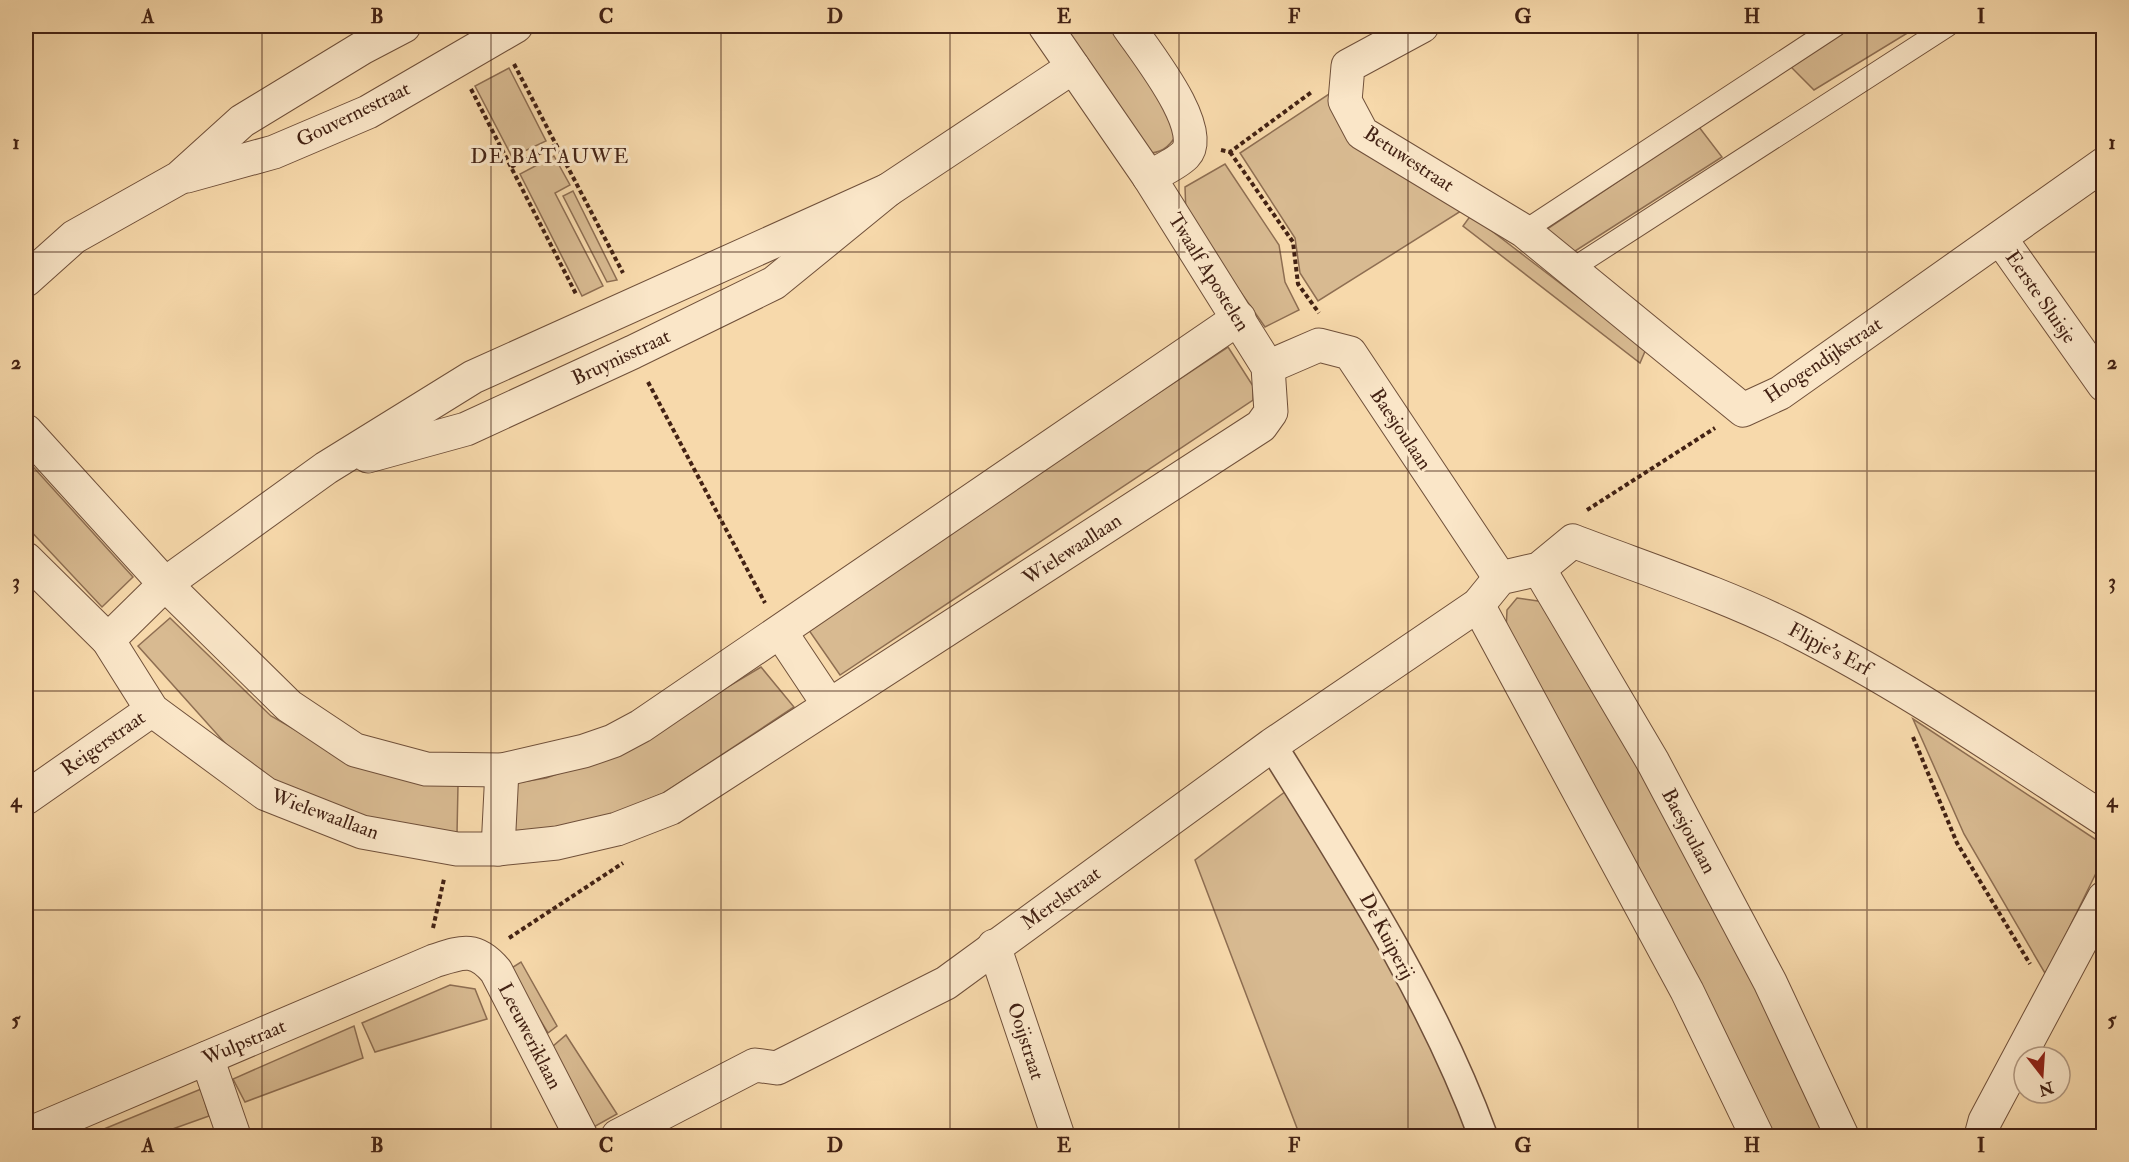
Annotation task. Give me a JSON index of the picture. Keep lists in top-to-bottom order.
{
  "streets": {
    "street": [
      "Gouvernestraat",
      "Betuwestraat",
      "Twaalf Apostelen",
      "Eerste Sluisje",
      "Bruynisstraat",
      "Hoogendijkstraat",
      "Baesjoulaan",
      "Wielewaallaan",
      "Flipje's Erf",
      "Reigerstraat",
      "Merelstraat",
      "De Kuiperij",
      "Leeuweriklaan",
      "Ooijstraat",
      "Wulpstraat"
    ]
  },
  "crossings": [
    ["Betuwestraat", "Hoogendijkstraat"],
    ["Twaalf Apostelen", "Bruynisstraat"],
    ["Twaalf Apostelen", "Wielewaallaan"],
    ["Eerste Sluisje", "Hoogendijkstraat"],
    ["Wielewaallaan", "Reigerstraat"],
    ["Merelstraat", "De Kuiperij"],
    ["Merelstraat", "Ooijstraat"],
    ["Leeuweriklaan", "Wulpstraat"]
  ],
  "districts": ["DE BATAUWE"],
  "north": "bottom",
  "grid": {
    "columns": [
      "A",
      "B",
      "C",
      "D",
      "E",
      "F",
      "G",
      "H",
      "I"
    ],
    "rows": [
      "1",
      "2",
      "3",
      "4",
      "5"
    ]
  }
}
